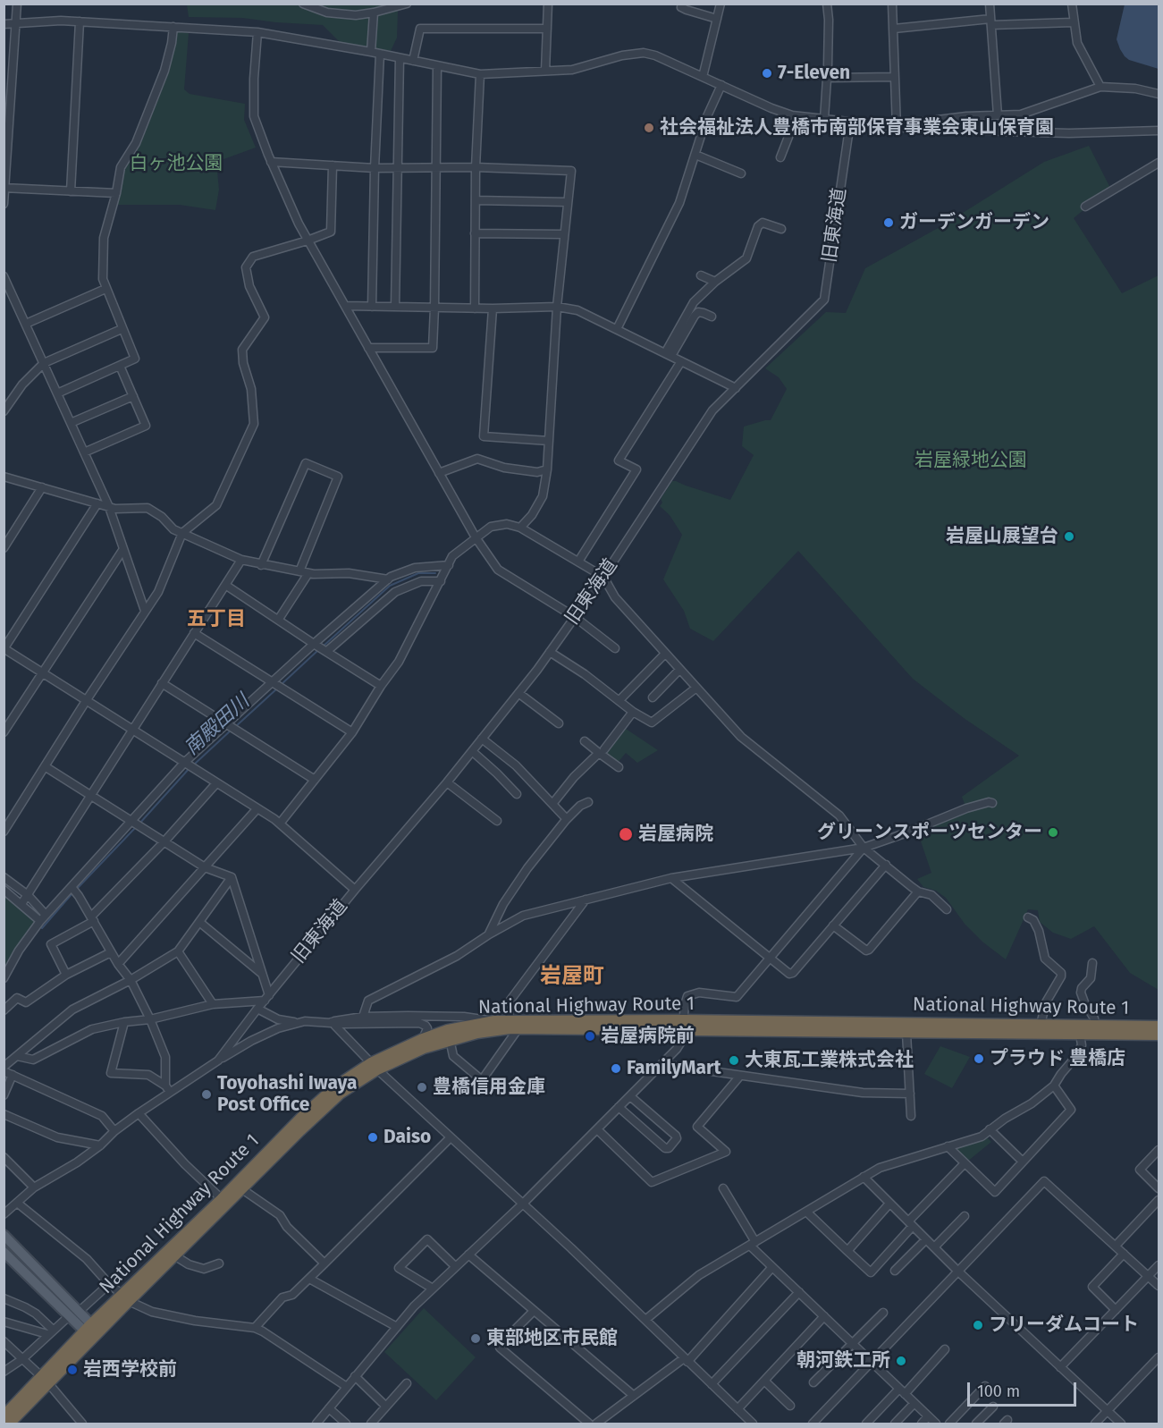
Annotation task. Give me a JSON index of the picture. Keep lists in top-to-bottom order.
{
  "streets": {
    "highway": ["National Highway Route 1"],
    "street": ["旧東海道"]
  },
  "districts": ["五丁目", "岩屋町"],
  "water": ["南殿田川"],
  "parks": ["白ヶ池公園", "岩屋緑地公園"],
  "places": [
    "7-Eleven",
    "社会福祉法人豊橋市南部保育事業会東山保育園",
    "ガーデンガーデン",
    "岩屋山展望台",
    "グリーンスポーツセンター",
    "岩屋病院",
    "岩屋病院前",
    "プラウド 豊橋店",
    "大東瓦工業株式会社",
    "FamilyMart",
    "豊橋信用金庫",
    "Toyohashi Iwaya Post Office",
    "Daiso",
    "フリーダムコート",
    "東部地区市民館",
    "朝河鉄工所",
    "岩西学校前"
  ],
  "scale_bar": "100 m"
}
